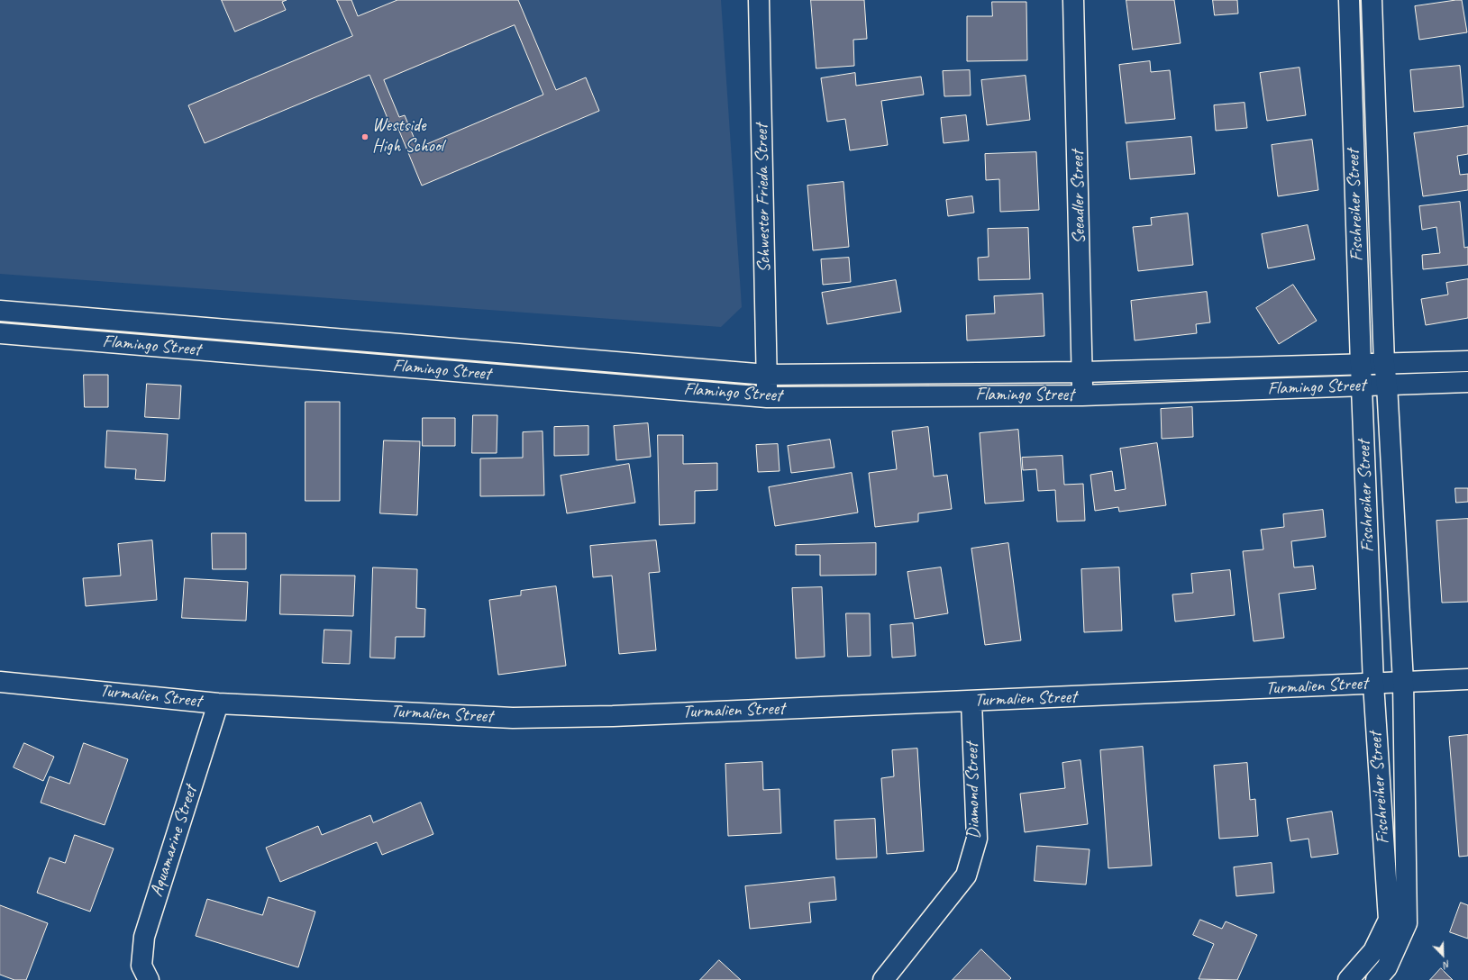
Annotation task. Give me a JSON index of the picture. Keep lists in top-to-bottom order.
{
  "streets": {
    "street": [
      "Seeadler Street",
      "Schwester Frieda Street",
      "Fischreiher Street",
      "Flamingo Street",
      "Turmalien Street",
      "Diamond Street",
      "Aquamarine Street"
    ]
  },
  "crossings": [
    ["Seeadler Street", "Flamingo Street"],
    ["Schwester Frieda Street", "Flamingo Street"],
    ["Fischreiher Street", "Flamingo Street"],
    ["Fischreiher Street", "Turmalien Street"],
    ["Turmalien Street", "Diamond Street"],
    ["Turmalien Street", "Aquamarine Street"]
  ],
  "places": ["Westside High School"],
  "north": "bottom right"
}
